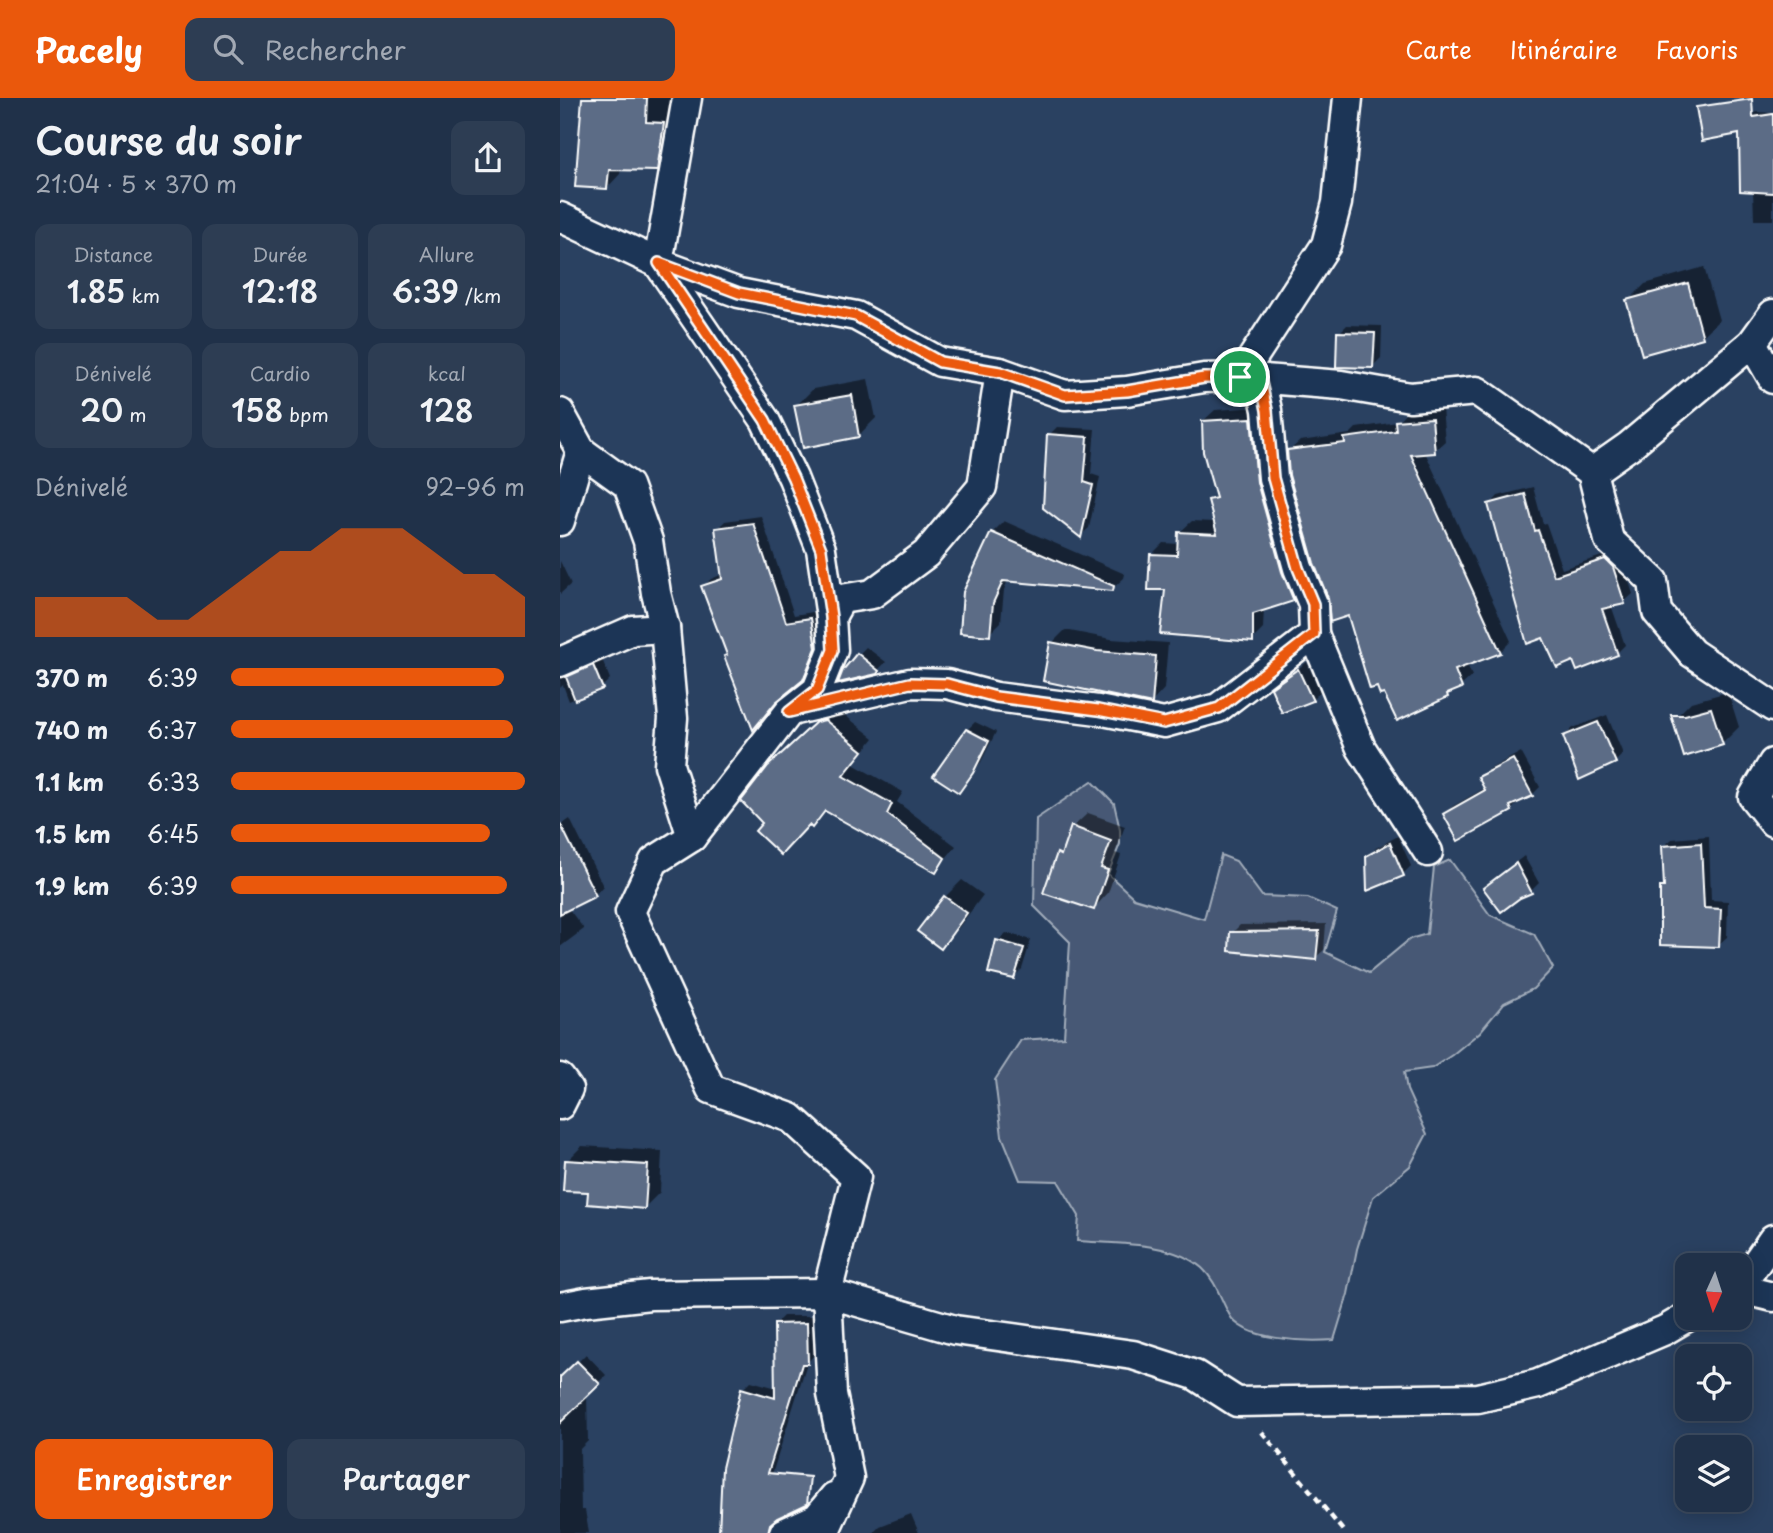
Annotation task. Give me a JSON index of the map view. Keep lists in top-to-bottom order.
{
  "north": "bottom",
  "page": {
    "header": "Pacely",
    "search": "Rechercher",
    "nav": ["Carte", "Itinéraire", "Favoris"],
    "heading": ["Course du soir", "21:04 · 5 × 370 m"],
    "stats": [
      ["Distance", "1.85 km"],
      ["Durée", "12:18"],
      ["Allure", "6:39 /km"],
      ["Dénivelé", "20 m"],
      ["Cardio", "158 bpm"],
      ["kcal", "128"]
    ],
    "chart": ["Dénivelé", "92–96 m"],
    "list": [
      {
        "name": "370 m",
        "note": "6:39"
      },
      {
        "name": "740 m",
        "note": "6:37"
      },
      {
        "name": "1.1 km",
        "note": "6:33"
      },
      {
        "name": "1.5 km",
        "note": "6:45"
      },
      {
        "name": "1.9 km",
        "note": "6:39"
      }
    ],
    "buttons": ["Enregistrer", "Partager"]
  }
}
